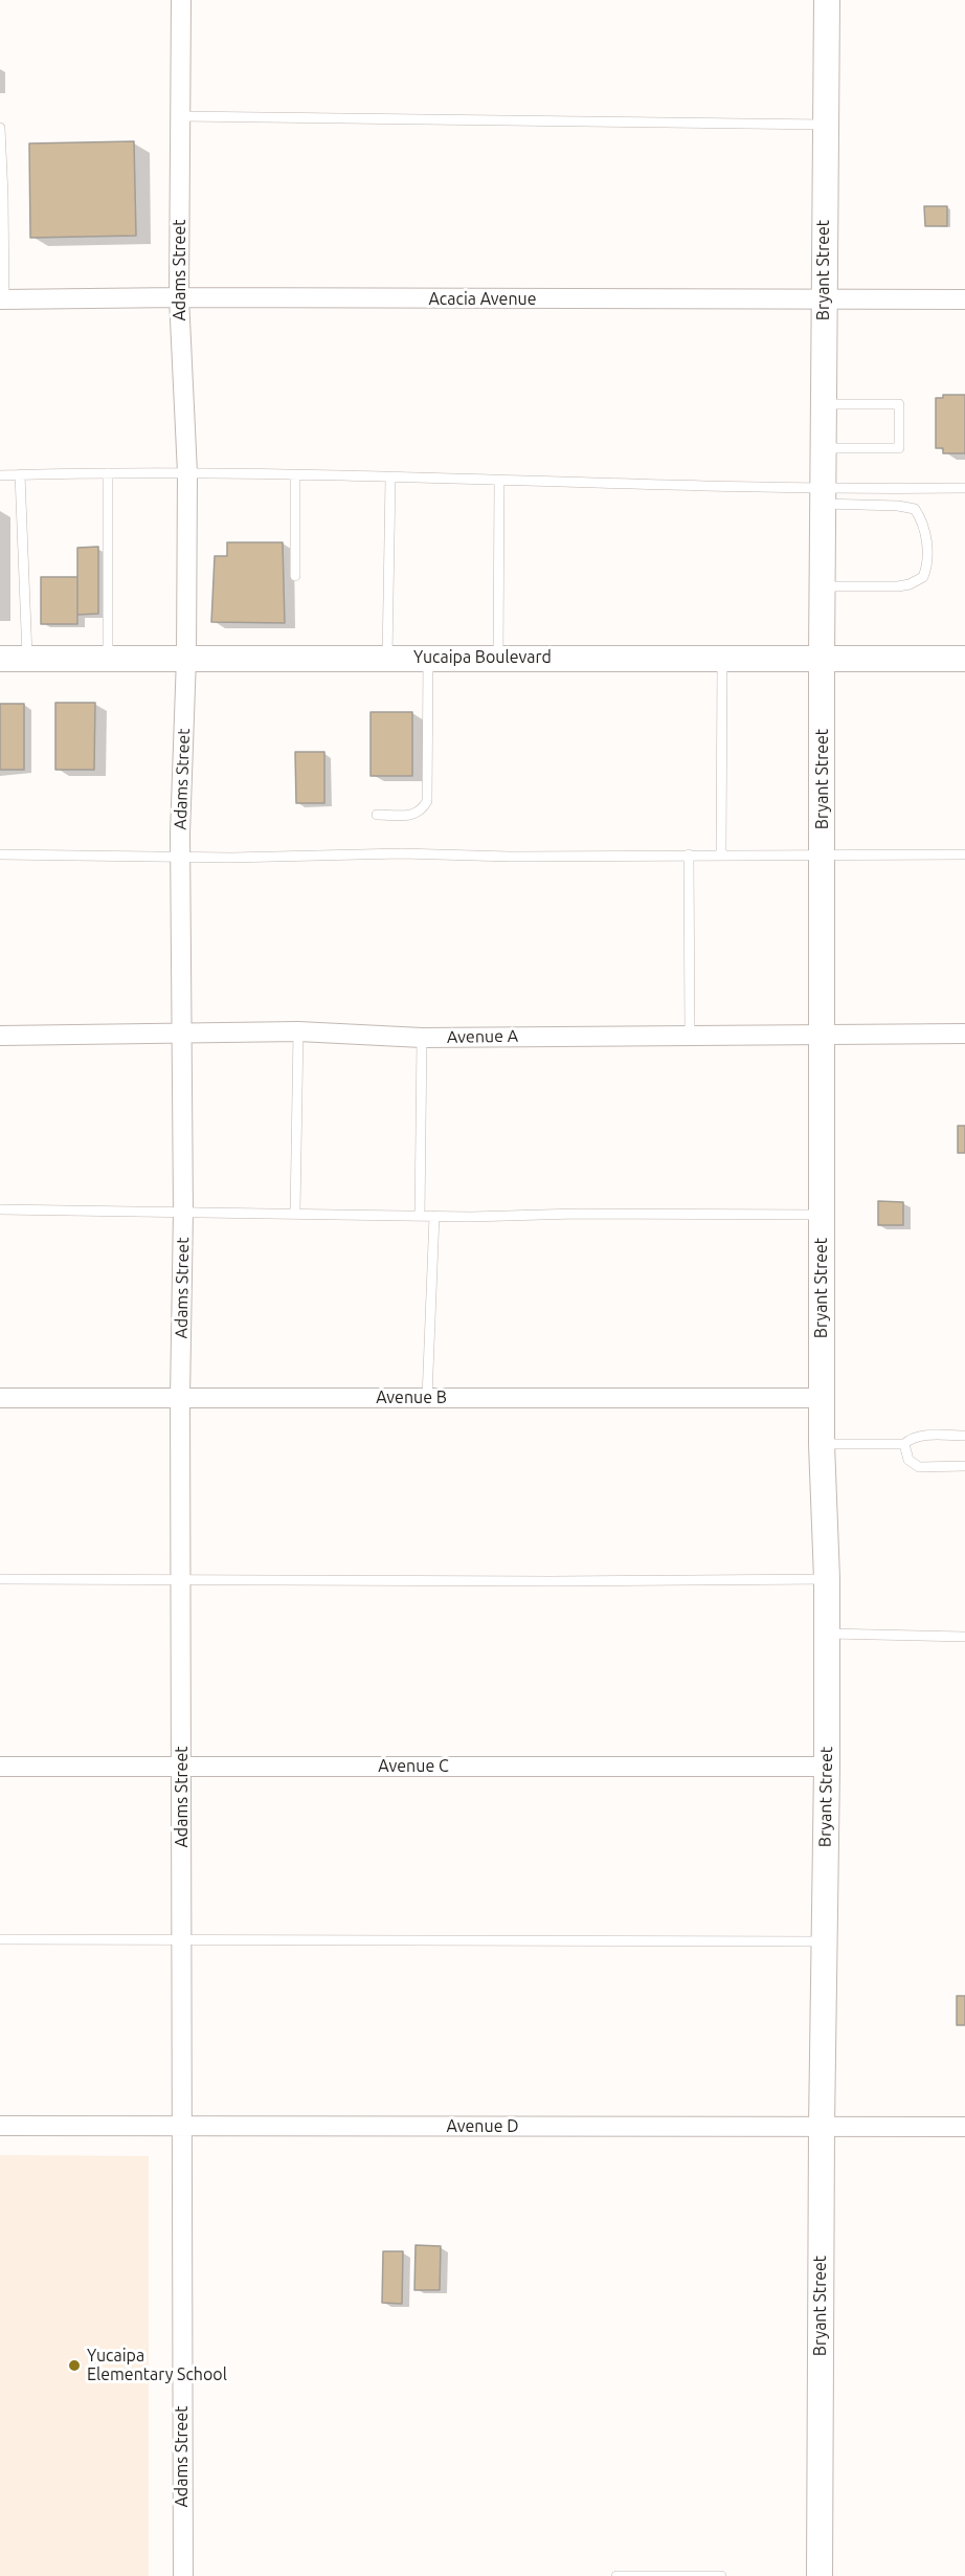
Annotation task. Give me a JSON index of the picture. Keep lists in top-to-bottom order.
{
  "streets": {
    "street": [
      "Adams Street",
      "Bryant Street",
      "Acacia Avenue",
      "Yucaipa Boulevard",
      "Avenue A",
      "Avenue B",
      "Avenue C",
      "Avenue D"
    ]
  },
  "crossings": [
    ["Adams Street", "Acacia Avenue"],
    ["Adams Street", "Yucaipa Boulevard"],
    ["Adams Street", "Avenue A"],
    ["Adams Street", "Avenue B"],
    ["Adams Street", "Avenue C"],
    ["Adams Street", "Avenue D"],
    ["Bryant Street", "Acacia Avenue"],
    ["Bryant Street", "Yucaipa Boulevard"],
    ["Bryant Street", "Avenue A"],
    ["Bryant Street", "Avenue B"],
    ["Bryant Street", "Avenue C"],
    ["Bryant Street", "Avenue D"]
  ],
  "places": ["Yucaipa Elementary School"]
}
